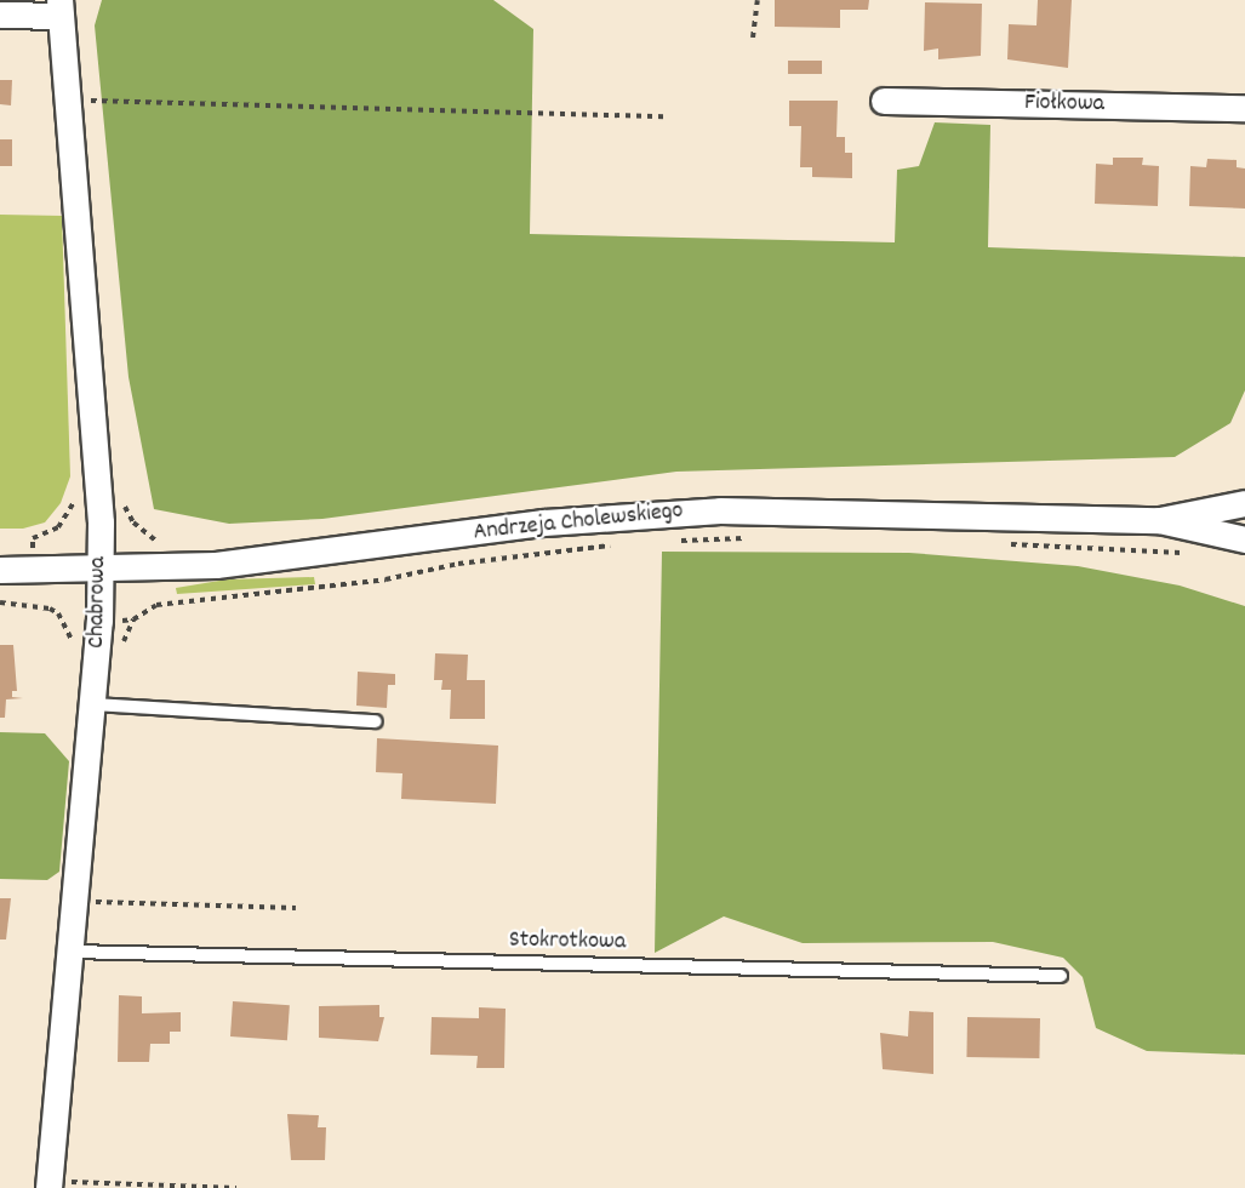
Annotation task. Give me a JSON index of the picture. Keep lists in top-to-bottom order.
{
  "streets": {
    "street": ["Fiołkowa", "Andrzeja Cholewskiego", "Chabrowa"],
    "lane": ["Stokrotkowa"]
  },
  "crossings": [
    ["Andrzeja Cholewskiego", "Chabrowa"],
    ["Chabrowa", "Stokrotkowa"]
  ]
}
